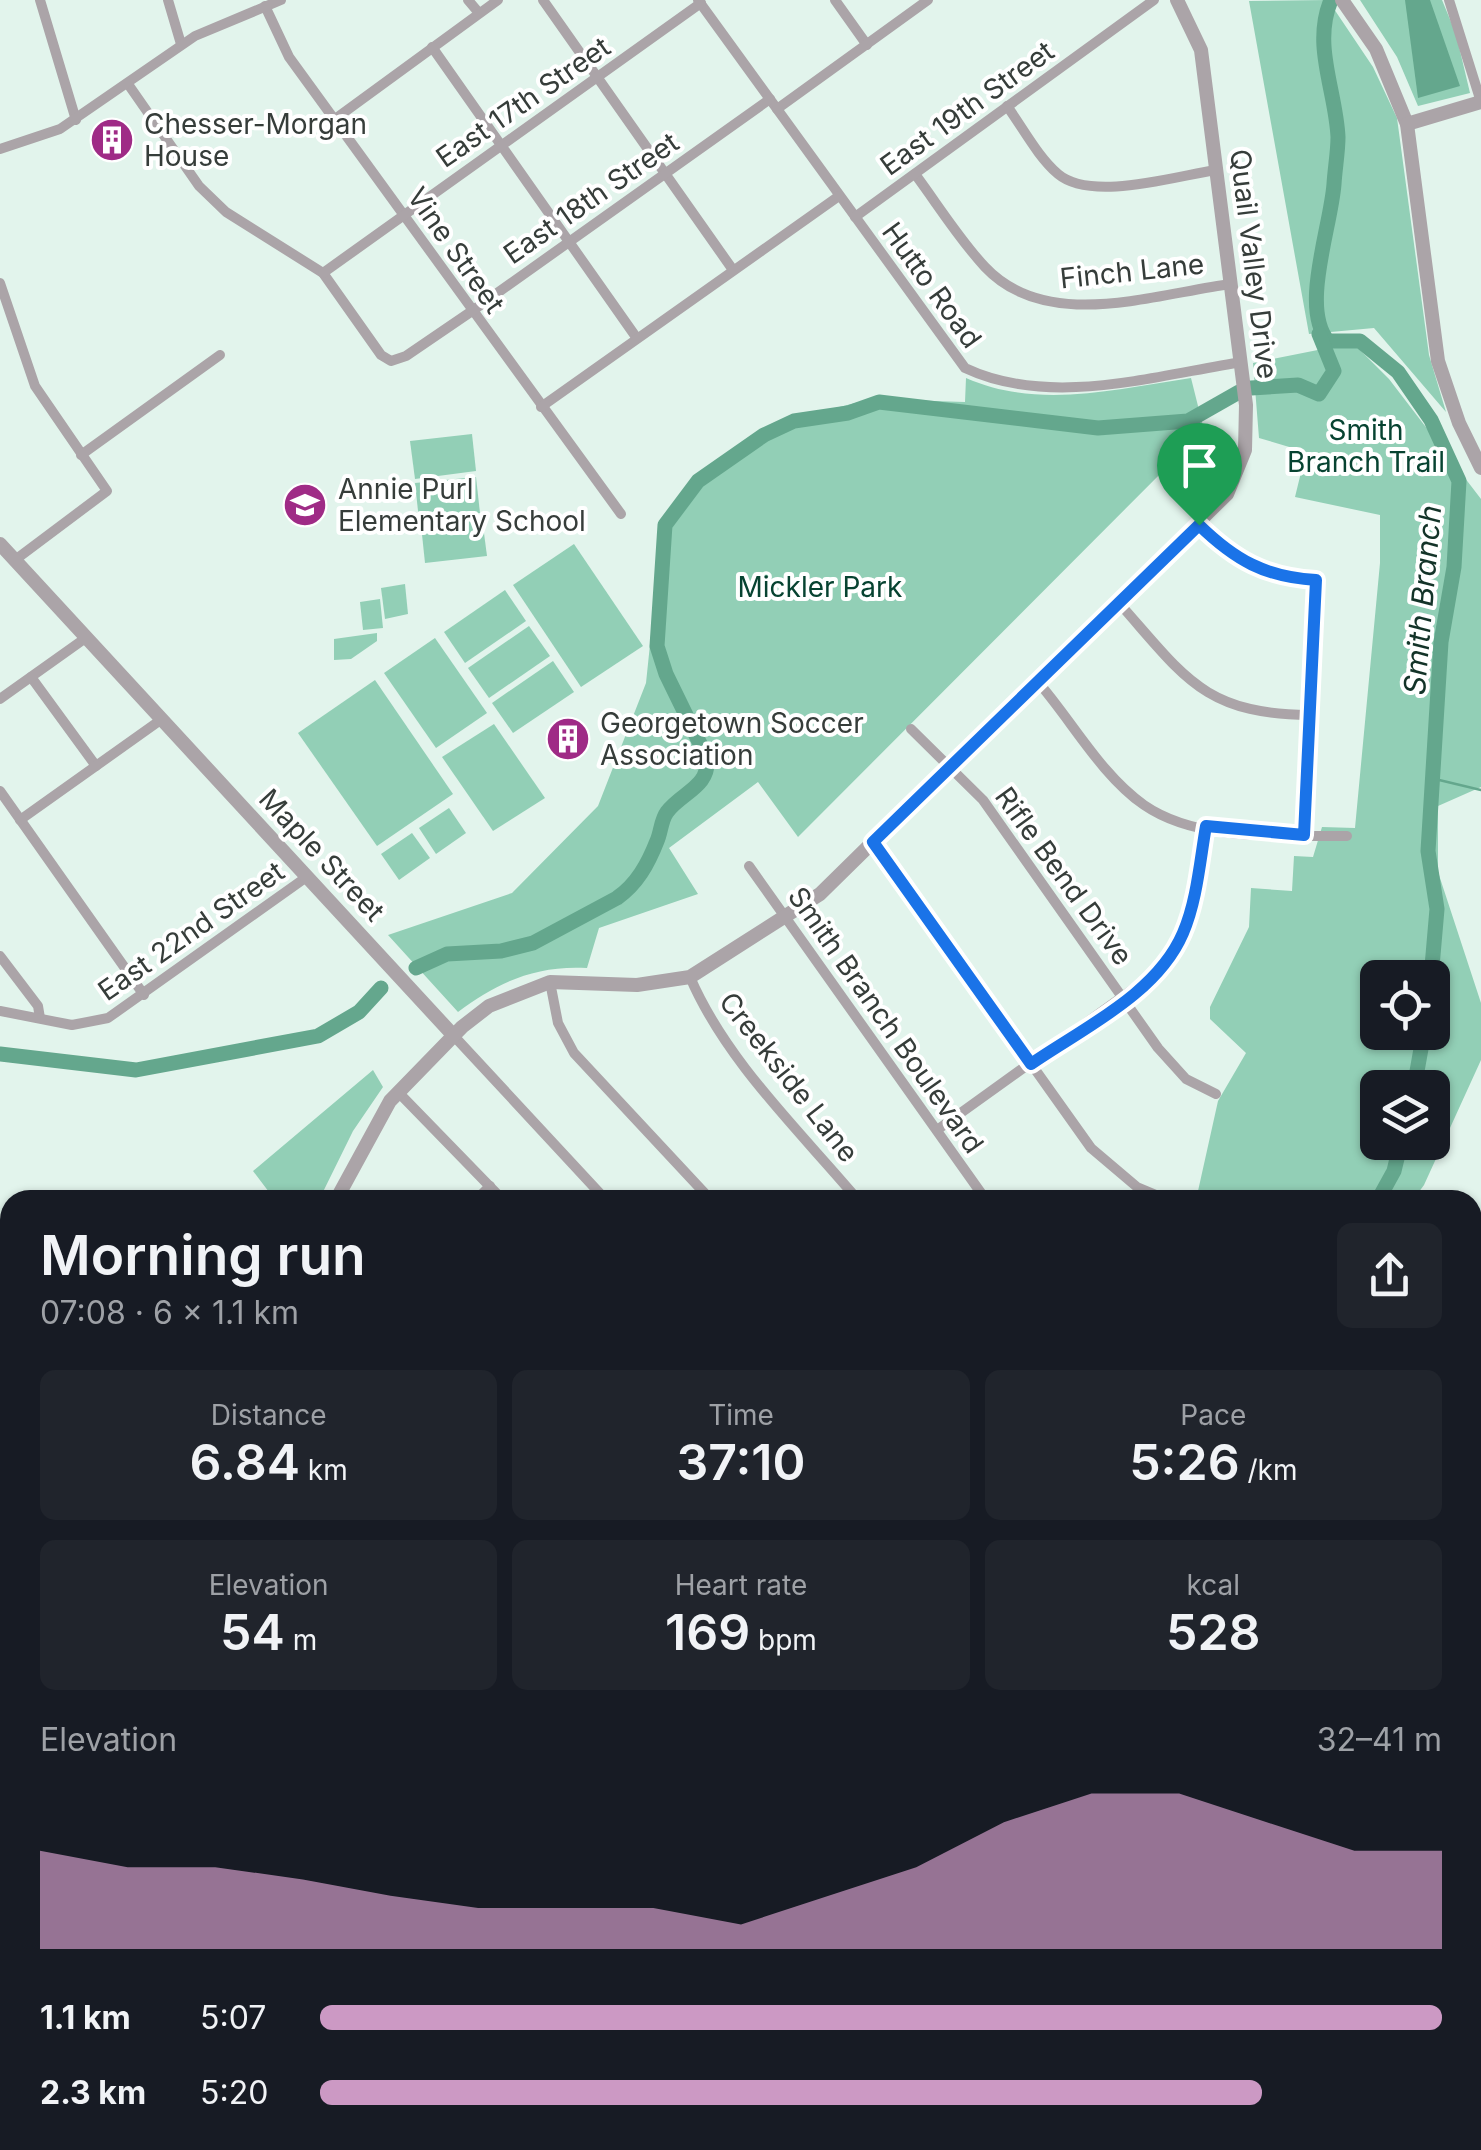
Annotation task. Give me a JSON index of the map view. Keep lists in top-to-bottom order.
{
  "streets": {
    "street": [
      "East 17th Street",
      "East 19th Street",
      "East 18th Street",
      "Vine Street",
      "Quail Valley Drive",
      "Finch Lane",
      "Hutto Road",
      "Maple Street",
      "Rifle Bend Drive",
      "East 22nd Street",
      "Smith Branch Boulevard",
      "Creekside Lane"
    ]
  },
  "crossings": [
    ["East 17th Street", "East 18th Street"],
    ["East 17th Street", "Vine Street"],
    ["East 17th Street", "Hutto Road"],
    ["East 19th Street", "Finch Lane"],
    ["East 19th Street", "Hutto Road"],
    ["East 18th Street", "Vine Street"],
    ["East 18th Street", "Hutto Road"],
    ["Quail Valley Drive", "Finch Lane"],
    ["Quail Valley Drive", "Hutto Road"],
    ["Quail Valley Drive", "Maple Street"],
    ["Quail Valley Drive", "Rifle Bend Drive"],
    ["Quail Valley Drive", "Smith Branch Boulevard"],
    ["Quail Valley Drive", "Creekside Lane"],
    ["Maple Street", "East 22nd Street"]
  ],
  "water": ["Smith Branch"],
  "parks": ["Smith Branch Trail", "Mickler Park"],
  "places": {
    "building": ["Chesser-Morgan House", "Georgetown Soccer Association"],
    "school or university": ["Annie Purl Elementary School"]
  },
  "page": {
    "heading": ["Morning run", "07:08 · 6 × 1.1 km"],
    "stats": [
      ["Distance", "6.84 km"],
      ["Time", "37:10"],
      ["Pace", "5:26 /km"],
      ["Elevation", "54 m"],
      ["Heart rate", "169 bpm"],
      ["kcal", "528"]
    ],
    "chart": ["Elevation", "32–41 m"],
    "list": [
      {
        "name": "1.1 km",
        "note": "5:07"
      },
      {
        "name": "2.3 km",
        "note": "5:20"
      }
    ]
  }
}
